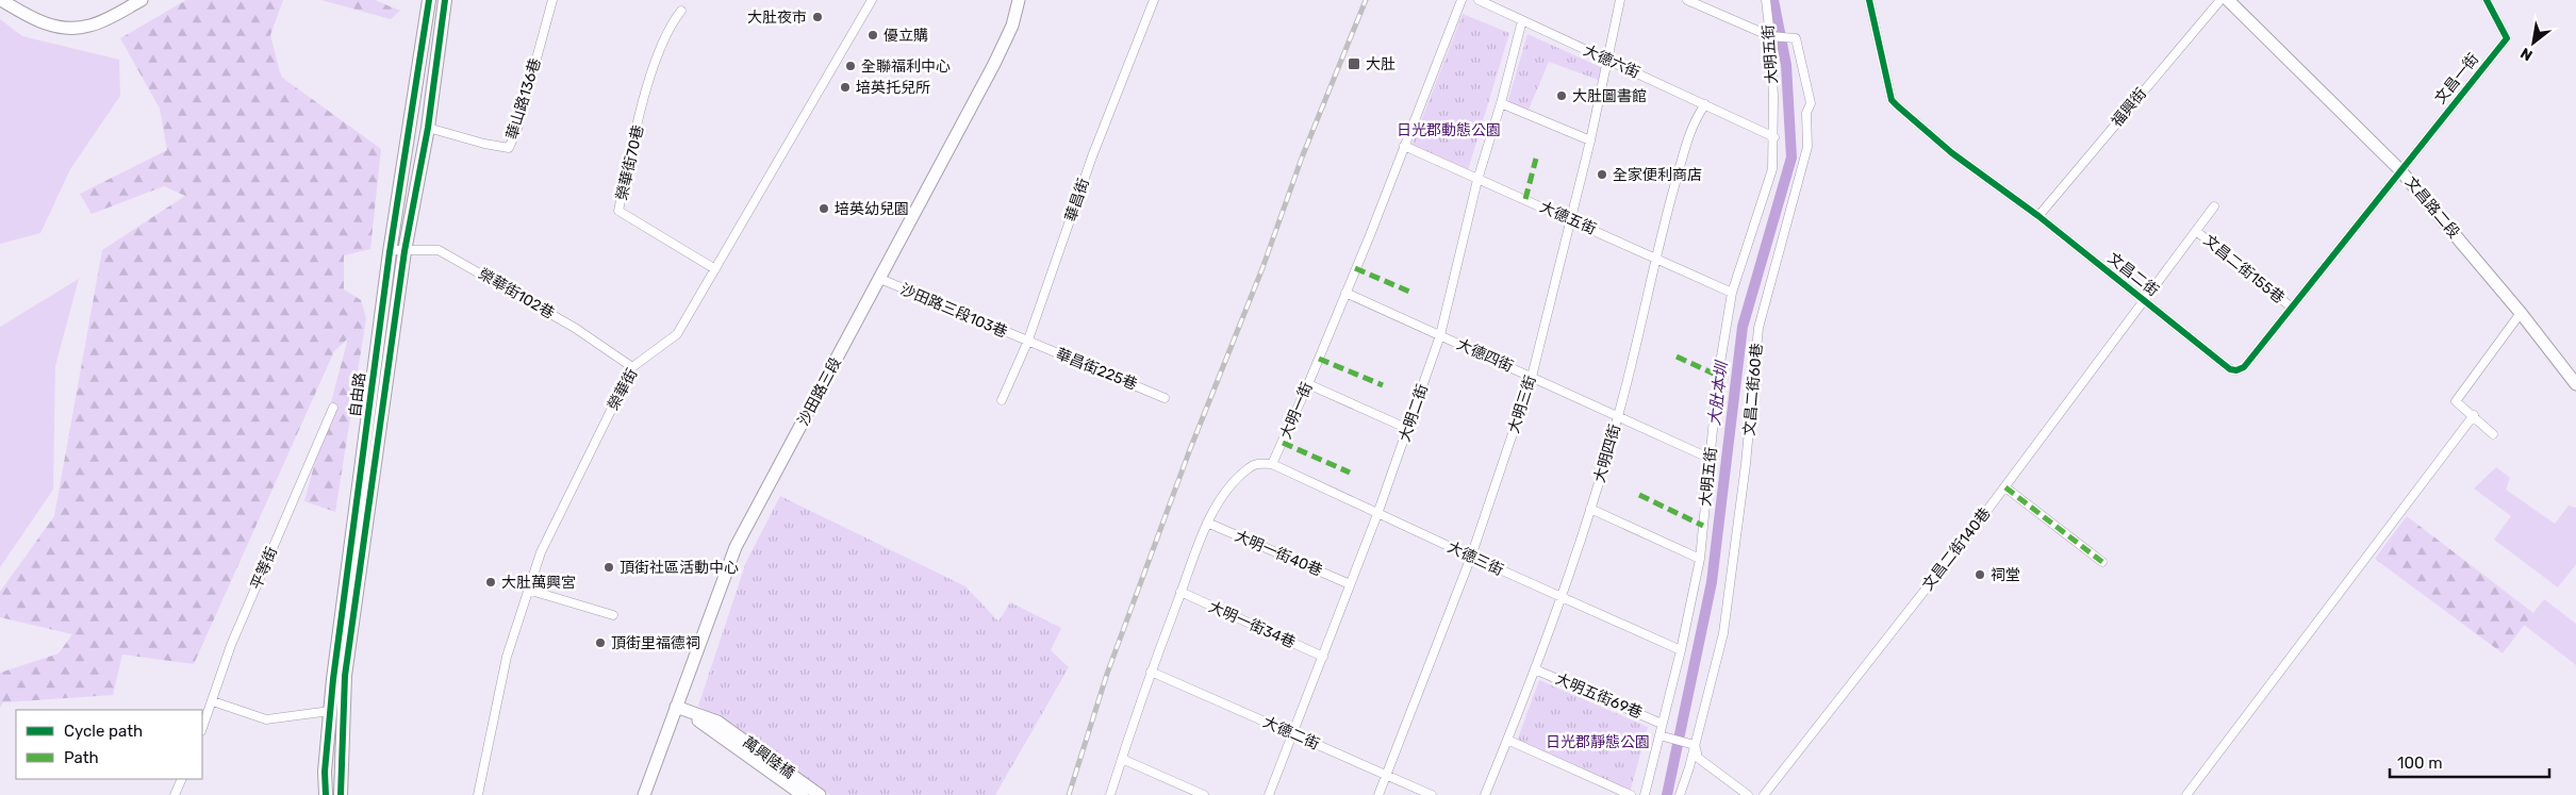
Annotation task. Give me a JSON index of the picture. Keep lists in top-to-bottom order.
{
  "streets": {
    "main road": ["自由路"],
    "street": [
      "大明五街",
      "大德六街",
      "文昌一街",
      "華山路136巷",
      "福興街",
      "榮華街70巷",
      "華昌街",
      "文昌路二段",
      "大德五街",
      "文昌二街155巷",
      "文昌二街",
      "榮華街102巷",
      "沙田路三段103巷",
      "大德四街",
      "華昌街225巷",
      "榮華街",
      "文昌二街60巷",
      "沙田路三段",
      "大明三街",
      "大明一街",
      "大明二街",
      "大明四街",
      "文昌二街140巷",
      "大明一街40巷",
      "大德三街",
      "平等街",
      "大明一街34巷",
      "大明五街69巷",
      "大德二街",
      "萬興陸橋"
    ]
  },
  "crossings": [
    ["大明五街", "大德六街"],
    ["大明五街", "大德五街"],
    ["大明五街", "大德四街"],
    ["大明五街", "文昌二街60巷"],
    ["大明五街", "大德三街"],
    ["大明五街", "大明五街69巷"],
    ["大德六街", "大明三街"],
    ["大德六街", "大明二街"],
    ["大德六街", "大明四街"],
    ["文昌一街", "文昌路二段"],
    ["文昌一街", "文昌二街"],
    ["華山路136巷", "自由路"],
    ["福興街", "文昌二街"],
    ["榮華街70巷", "榮華街"],
    ["華昌街", "沙田路三段103巷"],
    ["華昌街", "華昌街225巷"],
    ["文昌路二段", "文昌二街"],
    ["大德五街", "大明三街"],
    ["大德五街", "大明一街"],
    ["大德五街", "大明二街"],
    ["大德五街", "大明四街"],
    ["文昌二街155巷", "文昌二街"],
    ["文昌二街155巷", "文昌二街140巷"],
    ["文昌二街", "文昌二街140巷"],
    ["榮華街102巷", "榮華街"],
    ["榮華街102巷", "自由路"],
    ["沙田路三段103巷", "華昌街225巷"],
    ["沙田路三段103巷", "沙田路三段"],
    ["大德四街", "大明三街"],
    ["大德四街", "大明一街"],
    ["大德四街", "大明二街"],
    ["大德四街", "大明四街"],
    ["大明三街", "大德三街"],
    ["大明三街", "大德二街"],
    ["大明一街", "大德三街"],
    ["大明二街", "大明一街40巷"],
    ["大明二街", "大德三街"],
    ["大明二街", "大明一街34巷"],
    ["大明二街", "大德二街"],
    ["大明四街", "大德三街"],
    ["大明四街", "大明五街69巷"]
  ],
  "water": ["大肚本圳"],
  "parks": ["日光郡動態公園", "日光郡靜態公園"],
  "places": {
    "other": [
      "大肚夜市",
      "優立購",
      "全聯福利中心",
      "培英托兒所",
      "大肚圖書館",
      "全家便利商店",
      "培英幼兒園",
      "頂街社區活動中心",
      "祠堂",
      "大肚萬興宮",
      "頂街里福德祠"
    ],
    "transit": ["大肚"]
  },
  "legend": ["Cycle path", "Path"],
  "scale_bar": "100 m",
  "north": "bottom left"
}
